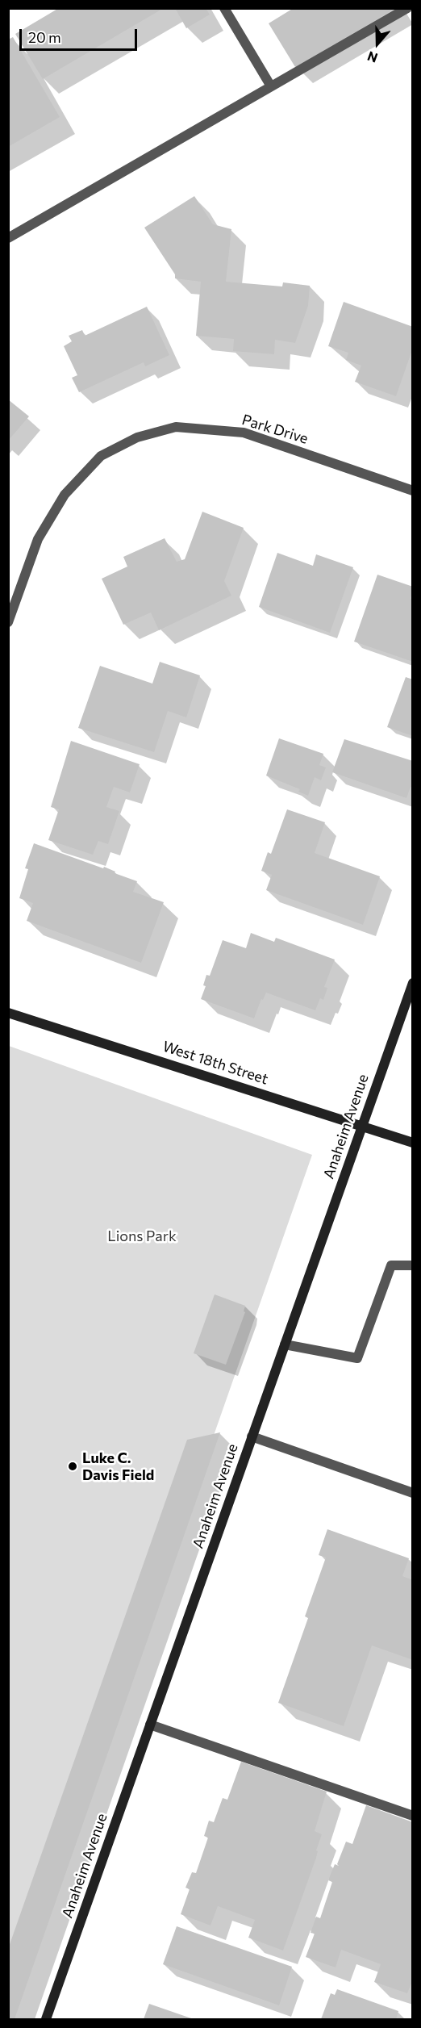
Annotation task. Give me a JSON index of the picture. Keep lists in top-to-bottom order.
{
  "streets": {
    "street": ["Park Drive", "West 18th Street", "Anaheim Avenue"]
  },
  "crossings": [
    ["West 18th Street", "Anaheim Avenue"]
  ],
  "parks": ["Lions Park"],
  "places": ["Luke C. Davis Field"],
  "scale_bar": "20 m",
  "north": "bottom"
}
